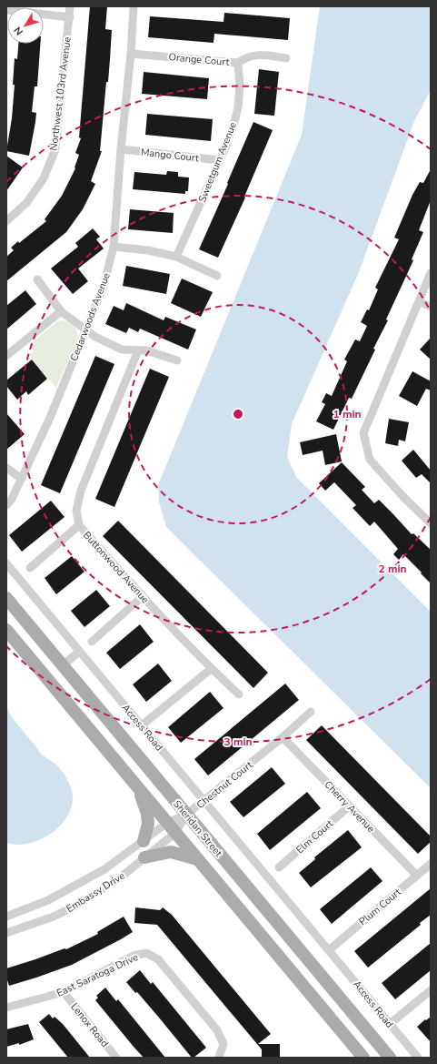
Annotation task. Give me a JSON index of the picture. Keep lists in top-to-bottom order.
{
  "streets": {
    "main road": ["Sheridan Street"],
    "street": [
      "Orange Court",
      "Northwest 103rd Avenue",
      "Mango Court",
      "Sweetgum Avenue",
      "Cedarwoods Avenue",
      "Buttonwood Avenue",
      "Access Road",
      "Chestnut Court",
      "Cherry Avenue",
      "Elm Court",
      "Embassy Drive",
      "Plum Court",
      "East Saratoga Drive",
      "Lenox Road"
    ]
  },
  "crossings": [
    ["Orange Court", "Sweetgum Avenue"],
    ["Orange Court", "Cedarwoods Avenue"],
    ["Mango Court", "Sweetgum Avenue"],
    ["Mango Court", "Cedarwoods Avenue"],
    ["Access Road", "Chestnut Court"],
    ["Access Road", "Plum Court"],
    ["Chestnut Court", "Cherry Avenue"],
    ["Chestnut Court", "Sheridan Street"],
    ["Chestnut Court", "Embassy Drive"],
    ["Cherry Avenue", "Elm Court"],
    ["Cherry Avenue", "Plum Court"],
    ["Sheridan Street", "Embassy Drive"],
    ["East Saratoga Drive", "Lenox Road"]
  ],
  "north": "bottom left",
  "rings": ["1 min", "2 min", "3 min"]
}
